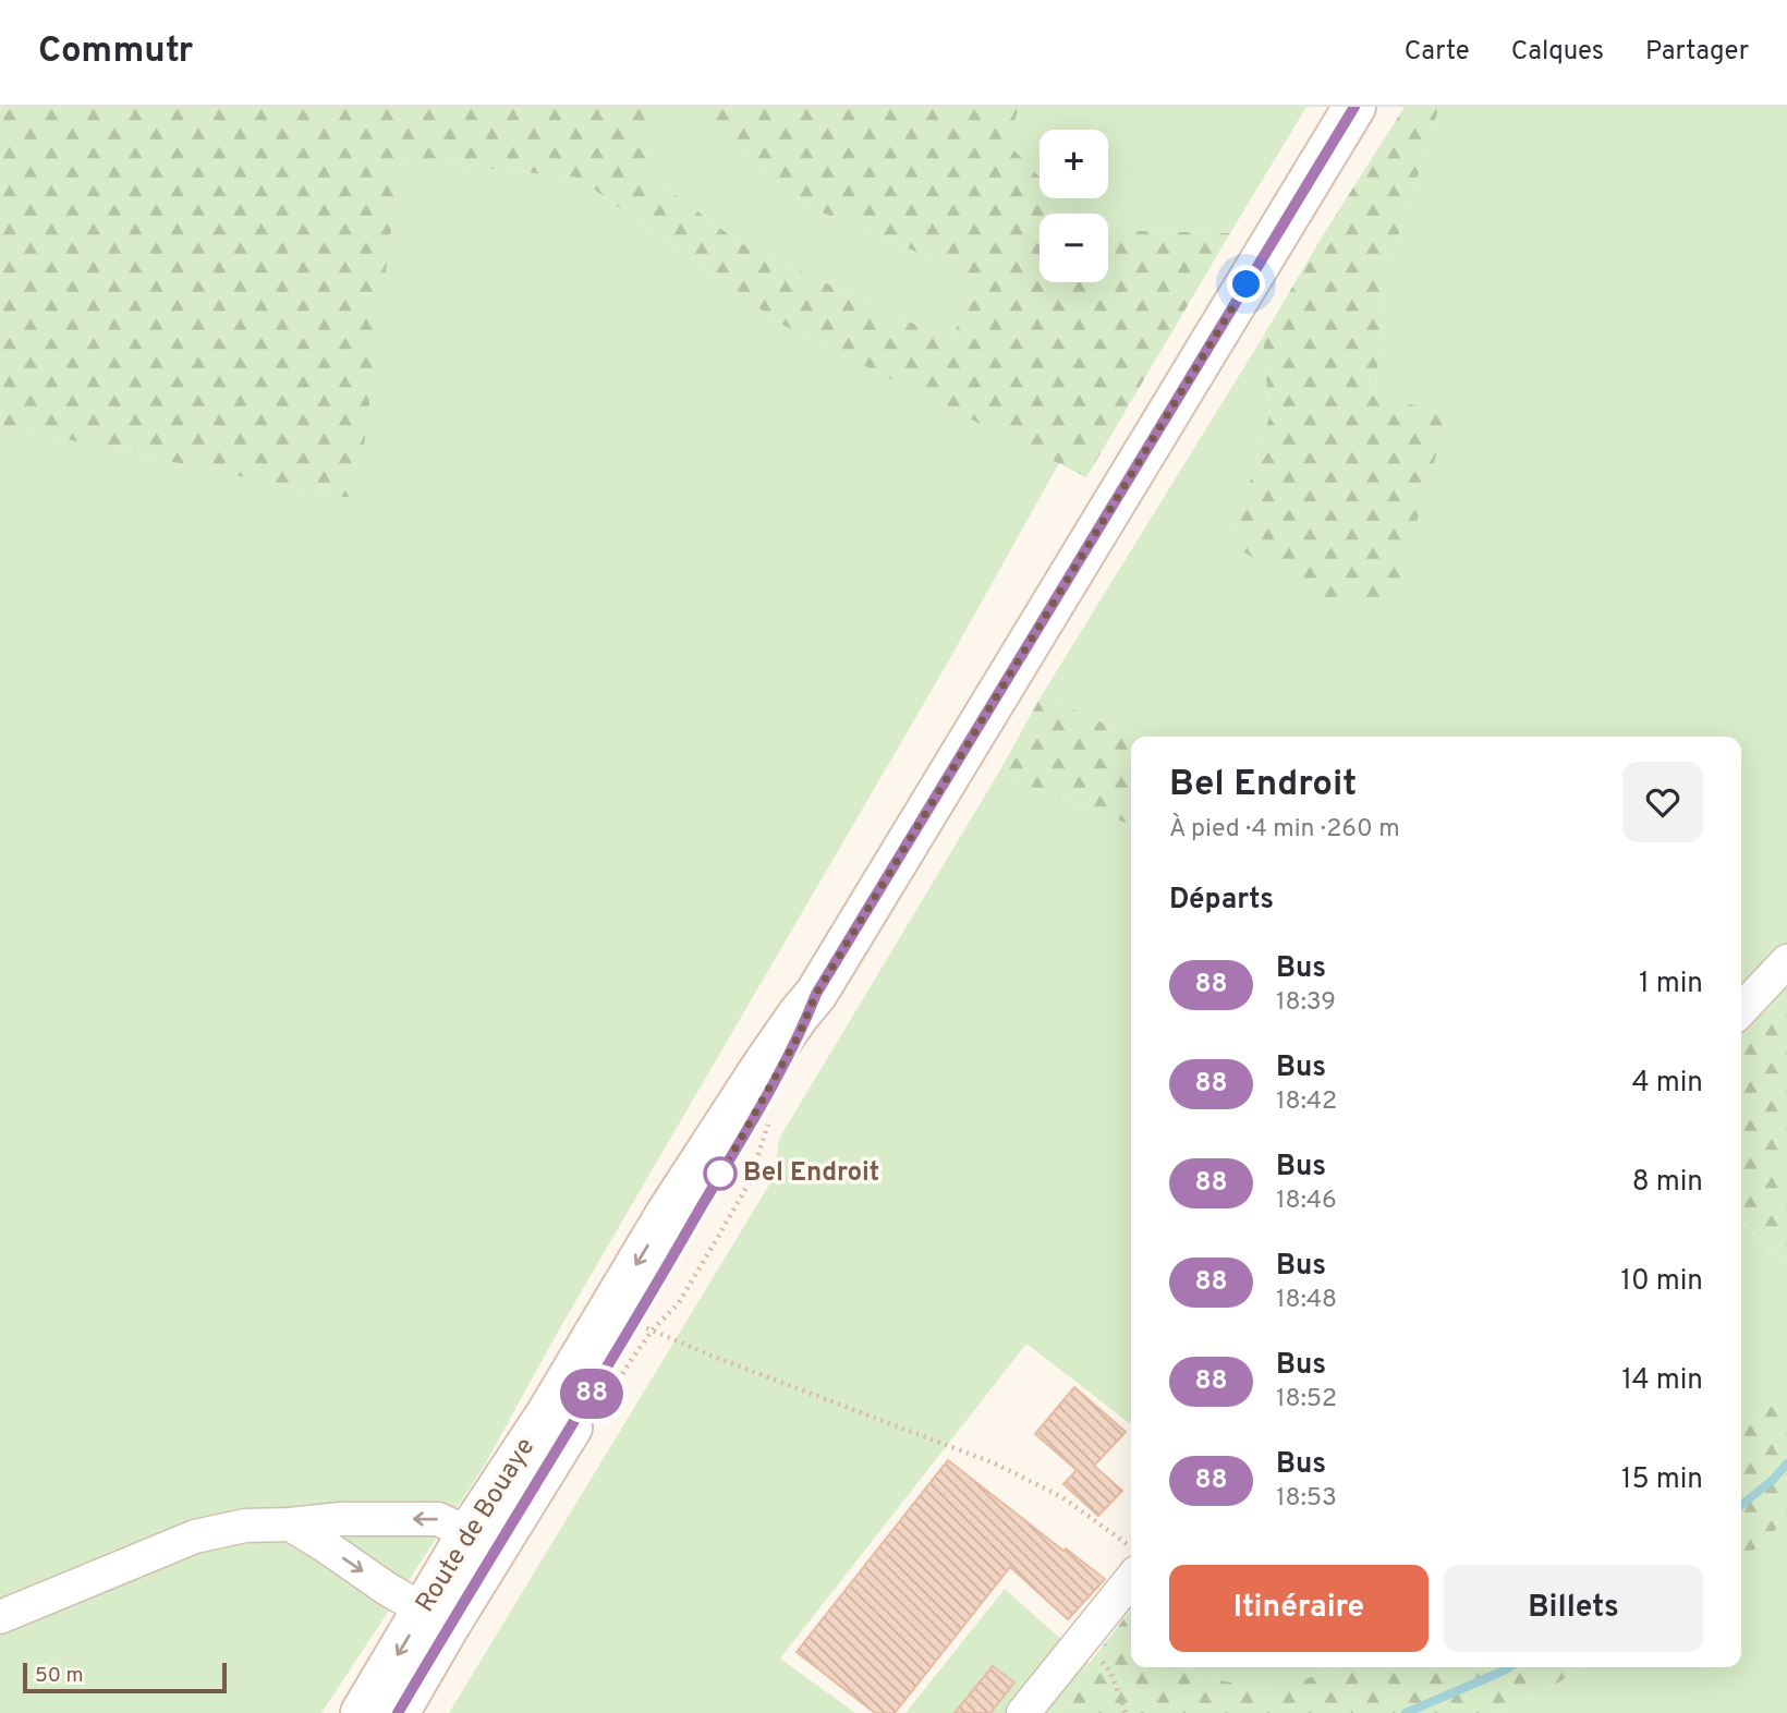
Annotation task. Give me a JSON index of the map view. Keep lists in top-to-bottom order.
{
  "streets": {
    "main road": ["Route de Bouaye"]
  },
  "places": ["Bel Endroit"],
  "lines": ["bus line 88"],
  "scale_bar": "50 m",
  "page": {
    "header": "Commutr",
    "nav": ["Carte", "Calques", "Partager"],
    "on_map": "88",
    "map_buttons": ["+", "−"],
    "heading": [
      ["Bel Endroit", "À pied · 4 min · 260 m"],
      "Départs"
    ],
    "list": [
      {
        "mark": "88",
        "name": "Bus",
        "note": "18:39",
        "value": "1 min"
      },
      {
        "mark": "88",
        "name": "Bus",
        "note": "18:42",
        "value": "4 min"
      },
      {
        "mark": "88",
        "name": "Bus",
        "note": "18:46",
        "value": "8 min"
      },
      {
        "mark": "88",
        "name": "Bus",
        "note": "18:48",
        "value": "10 min"
      },
      {
        "mark": "88",
        "name": "Bus",
        "note": "18:52",
        "value": "14 min"
      },
      {
        "mark": "88",
        "name": "Bus",
        "note": "18:53",
        "value": "15 min"
      }
    ],
    "buttons": ["Itinéraire", "Billets"],
    "scale": "50 m"
  }
}
